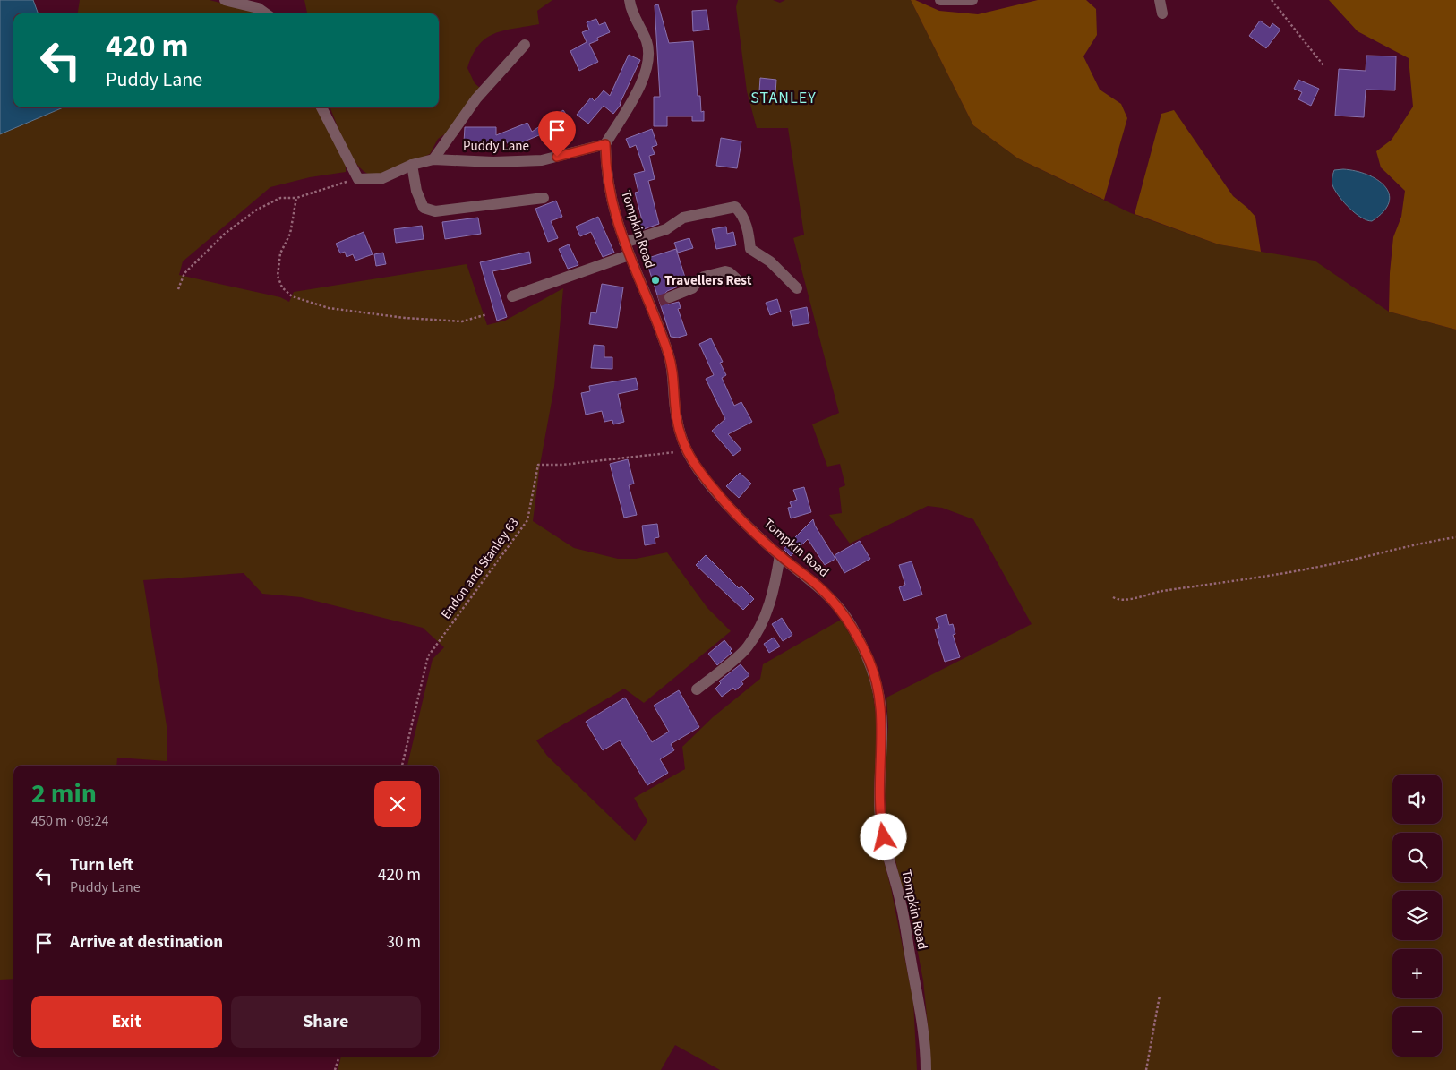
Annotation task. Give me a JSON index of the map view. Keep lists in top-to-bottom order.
{
  "streets": {
    "street": ["Puddy Lane", "Tompkin Road"],
    "path": ["Endon and Stanley 63"]
  },
  "crossings": [
    ["Puddy Lane", "Tompkin Road"],
    ["Tompkin Road", "Endon and Stanley 63"]
  ],
  "districts": ["STANLEY"],
  "places": ["Travellers Rest"],
  "page": {
    "turn": ["420 m", "Puddy Lane"],
    "heading": ["2 min", "450 m · 09:24"],
    "map_buttons": ["+", "−"],
    "list": [
      {
        "name": "Turn left",
        "note": "Puddy Lane",
        "value": "420 m"
      },
      {
        "name": "Arrive at destination",
        "value": "30 m"
      }
    ],
    "buttons": ["Exit", "Share"]
  }
}
